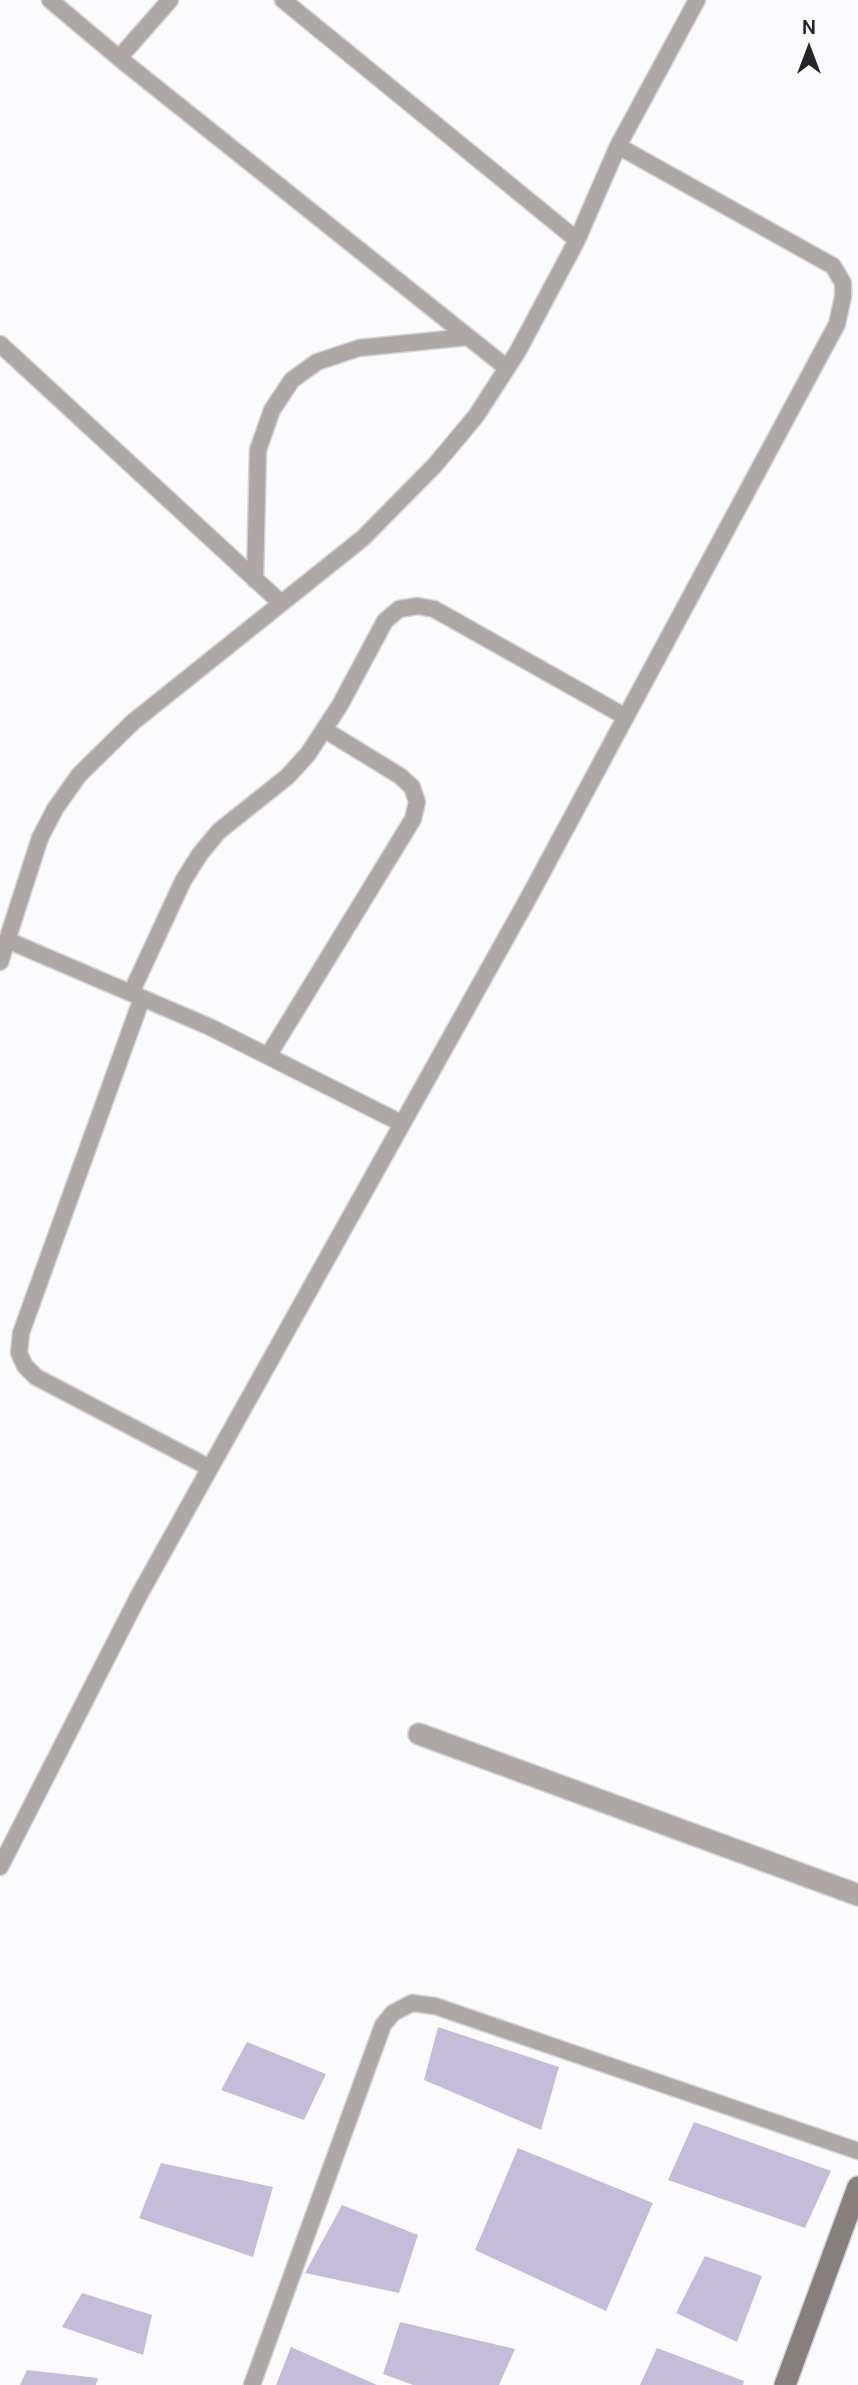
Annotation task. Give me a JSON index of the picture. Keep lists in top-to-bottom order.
{
  "north": "top"
}
